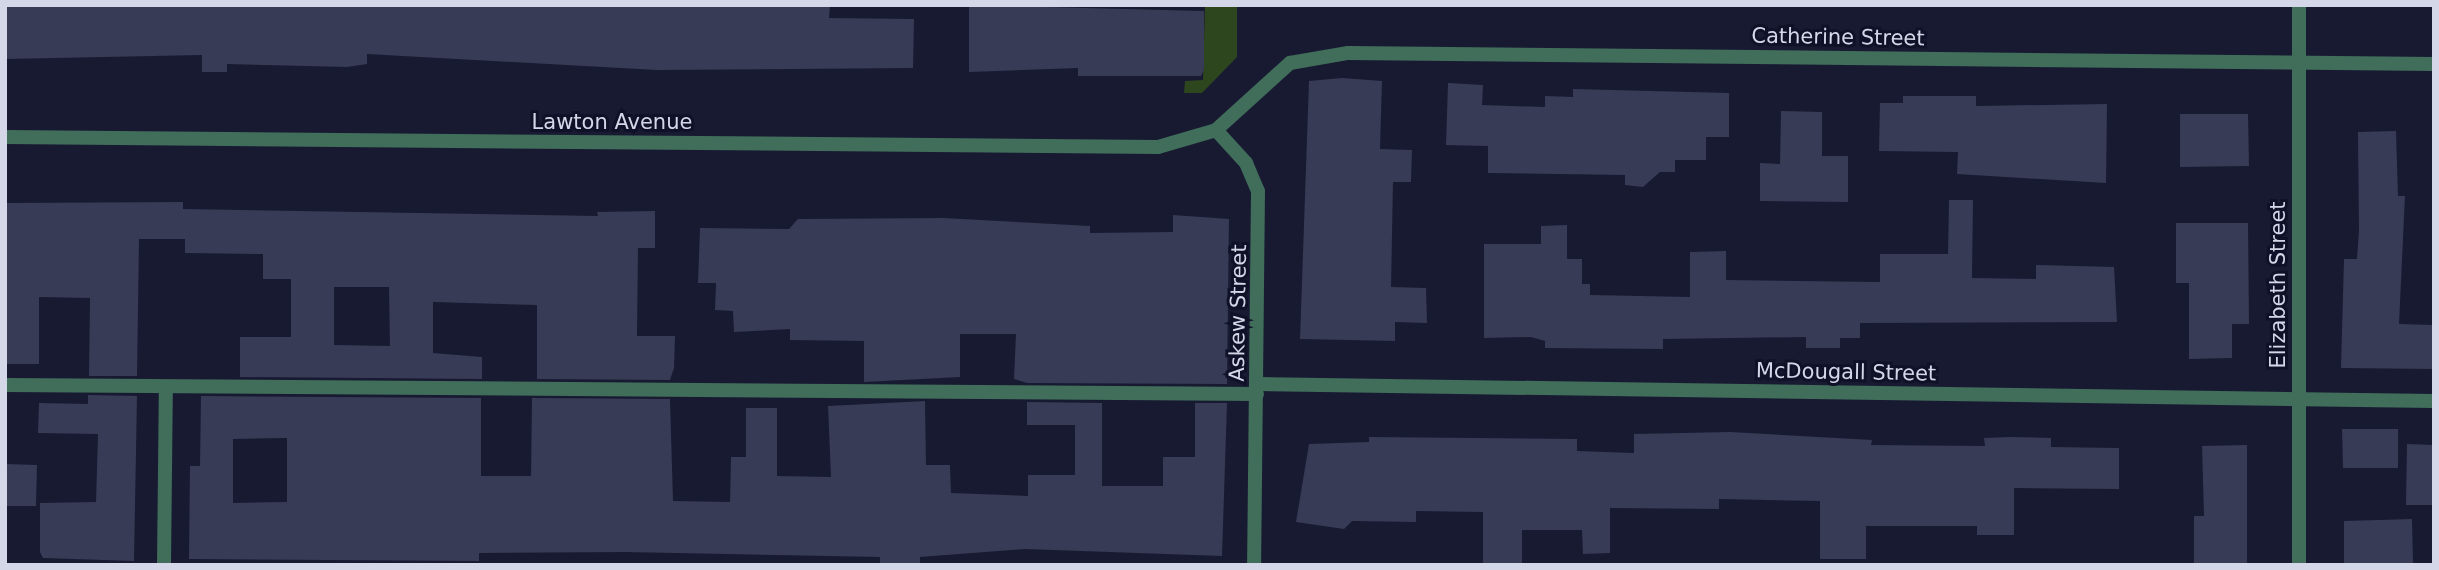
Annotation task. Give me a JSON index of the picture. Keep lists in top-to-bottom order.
{
  "streets": {
    "street": [
      "Catherine Street",
      "Lawton Avenue",
      "Elizabeth Street",
      "Askew Street",
      "McDougall Street"
    ]
  },
  "crossings": [
    ["Catherine Street", "Lawton Avenue"],
    ["Catherine Street", "Elizabeth Street"],
    ["Catherine Street", "Askew Street"],
    ["Lawton Avenue", "Askew Street"],
    ["Elizabeth Street", "McDougall Street"],
    ["Askew Street", "McDougall Street"]
  ]
}
